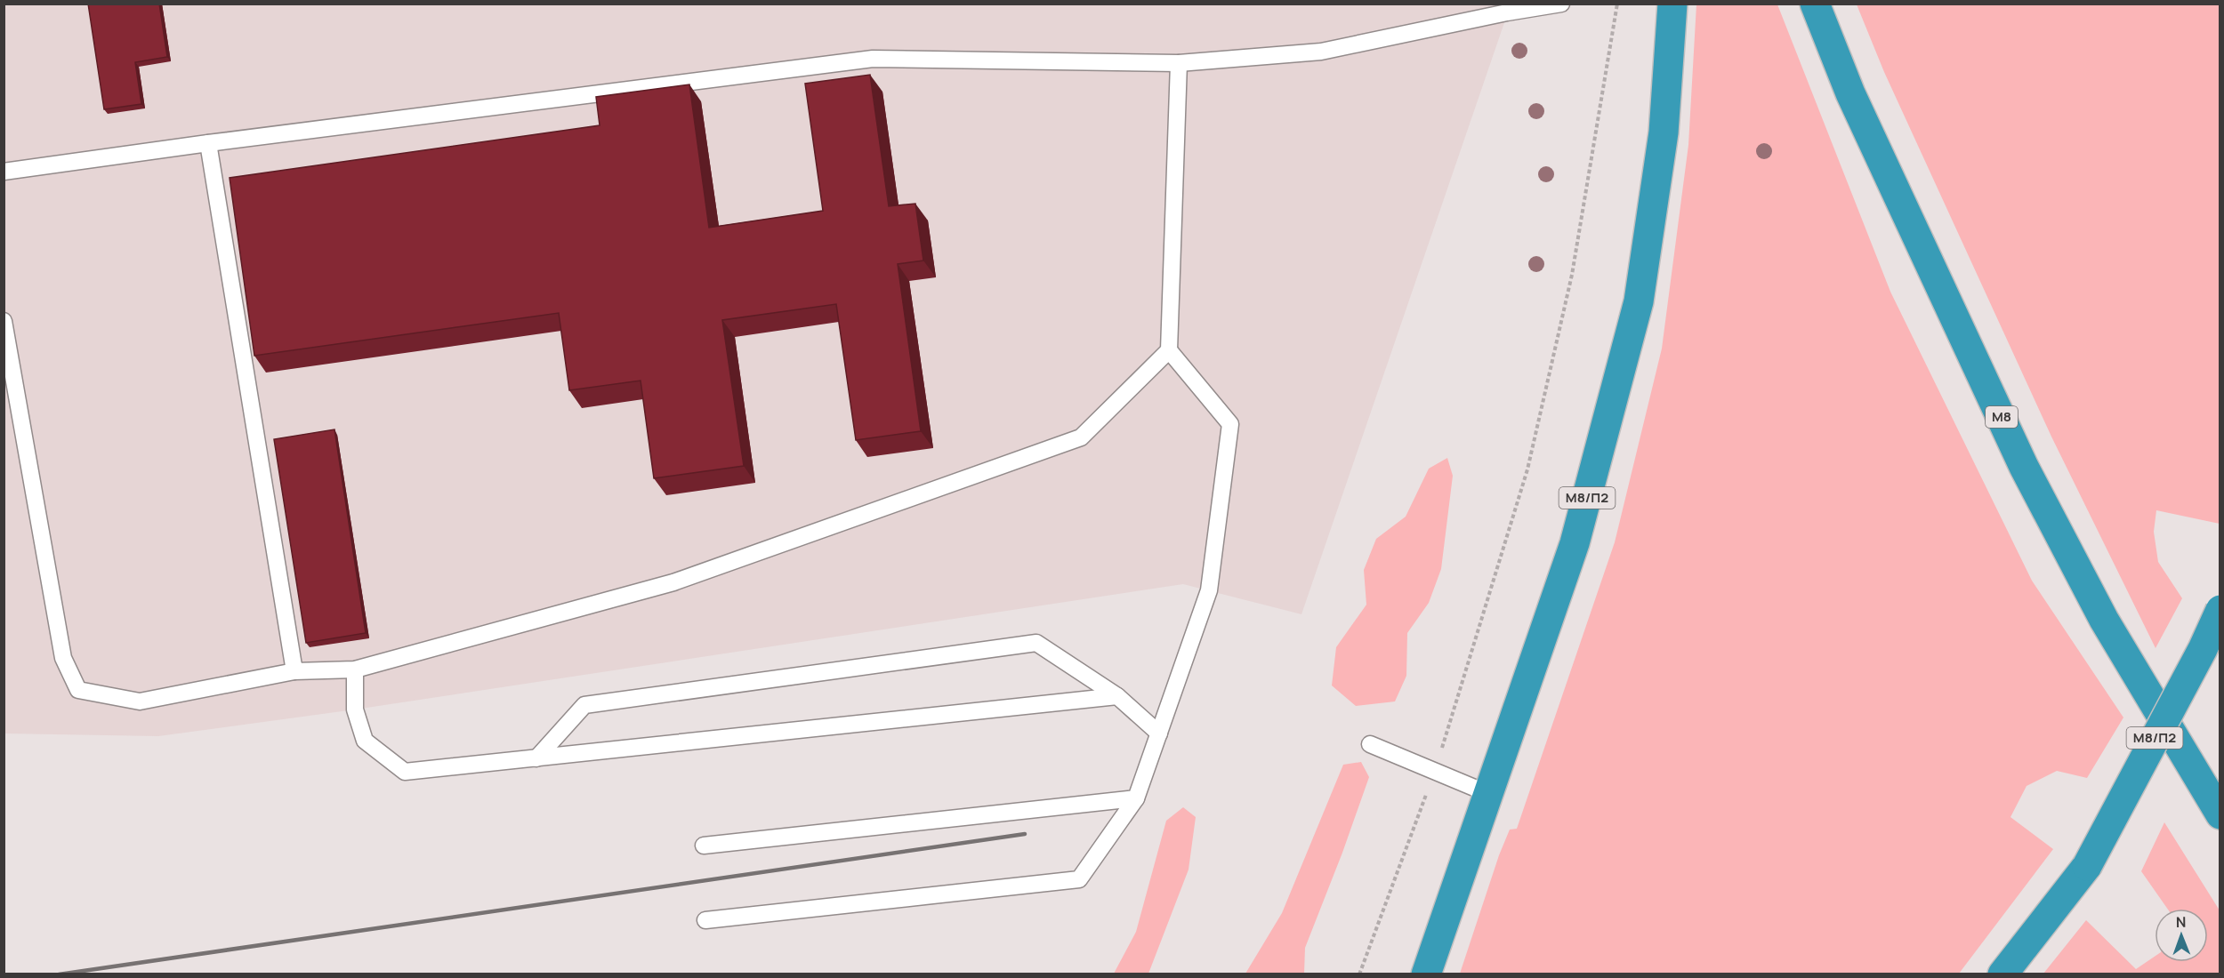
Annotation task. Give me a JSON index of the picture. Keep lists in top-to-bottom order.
{
  "streets": {
    "highway": ["М8", "М8/П2"]
  },
  "north": "top"
}
